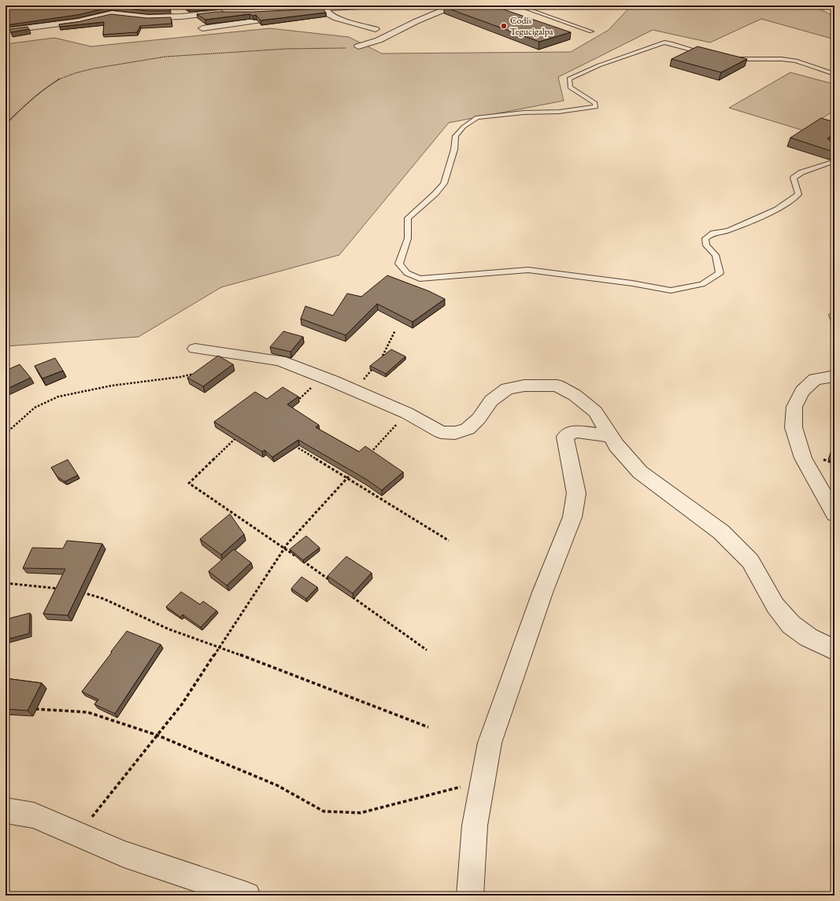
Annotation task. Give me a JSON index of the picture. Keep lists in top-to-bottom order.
{
  "places": ["Codis Tegucigalpa"]
}
